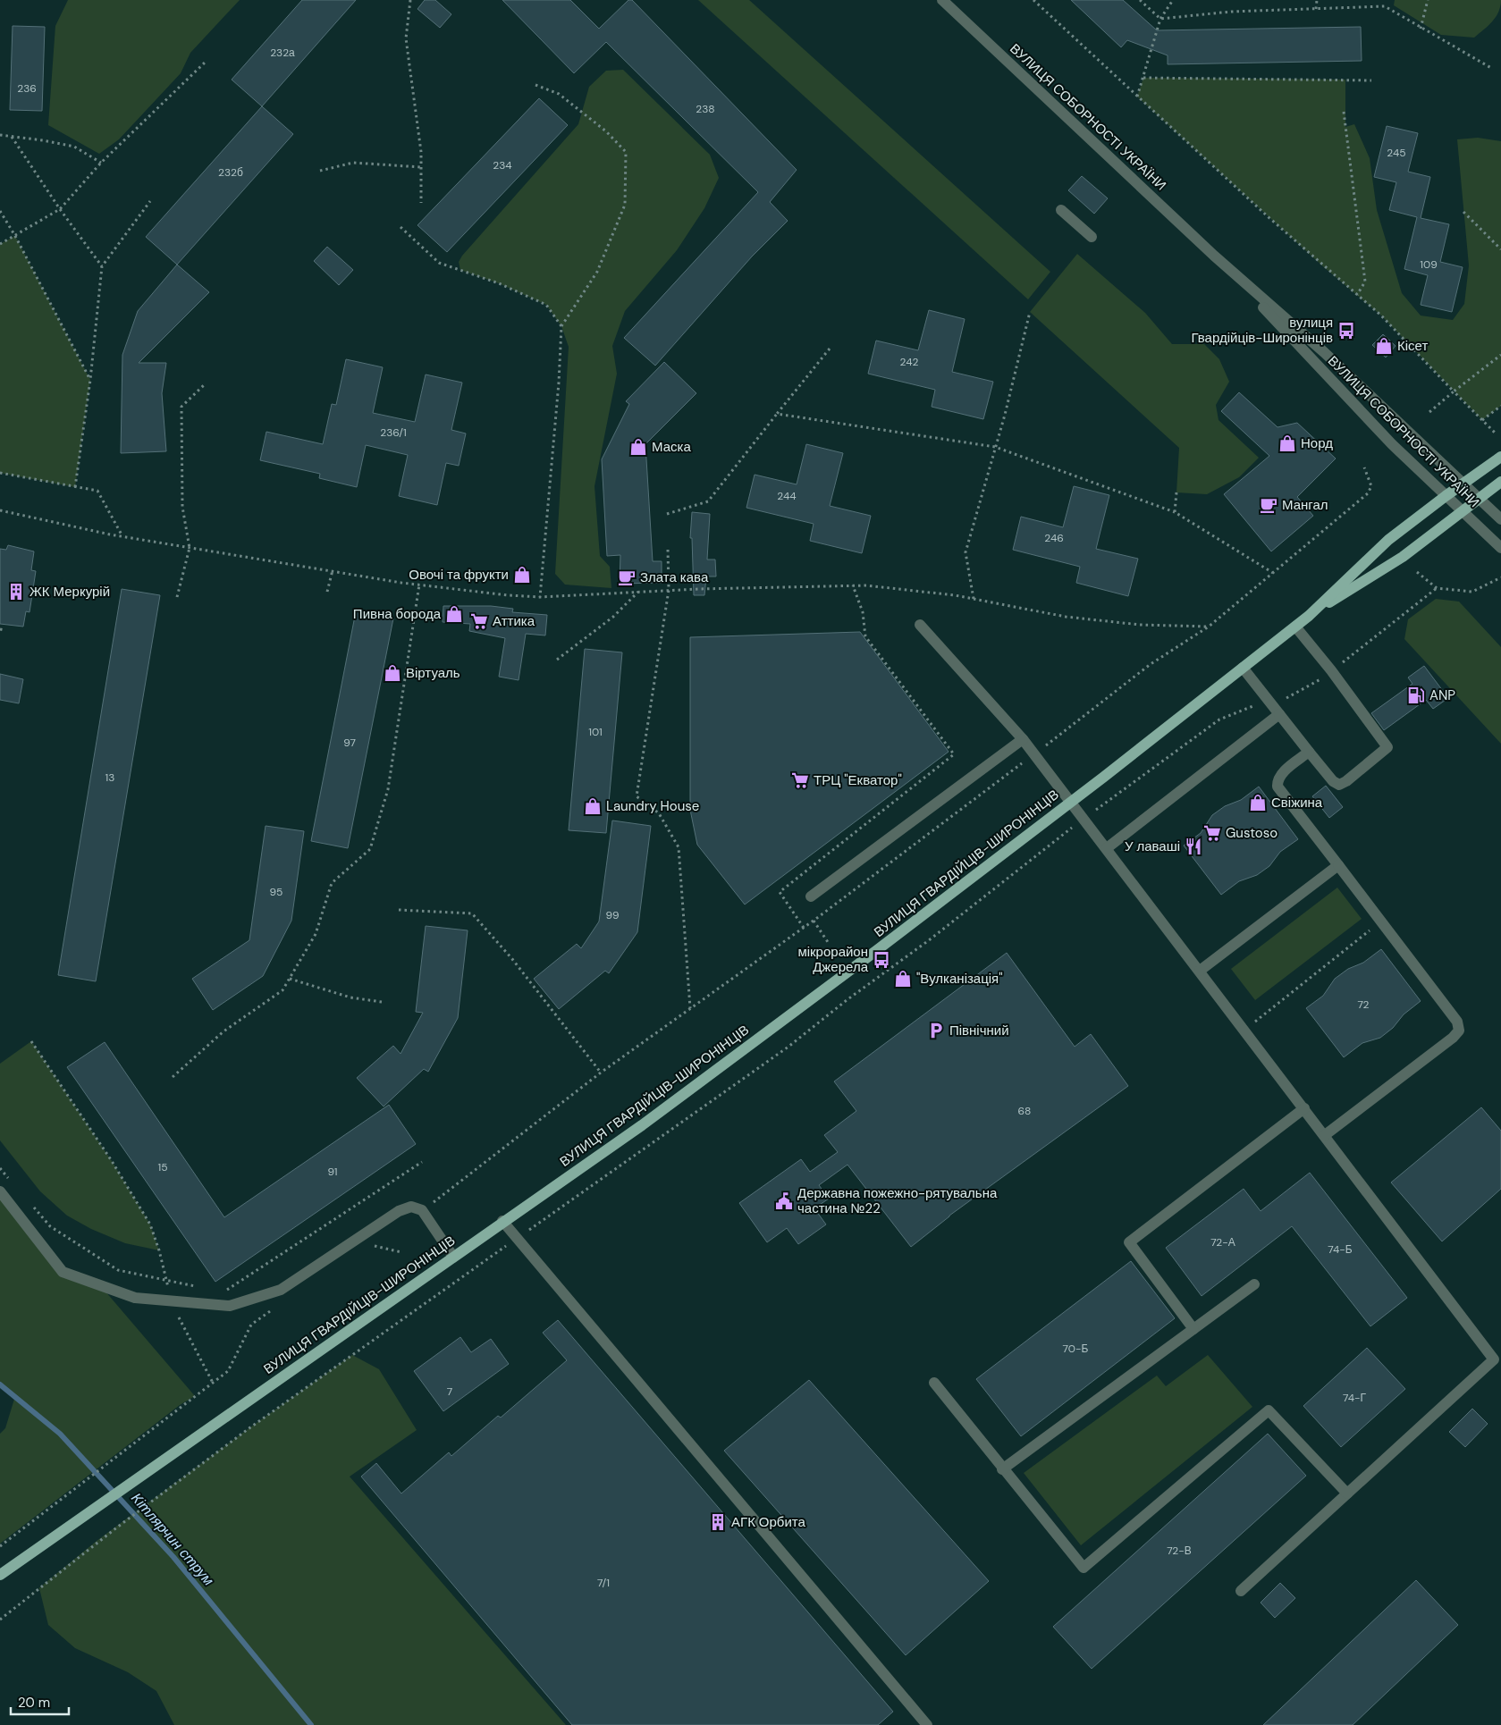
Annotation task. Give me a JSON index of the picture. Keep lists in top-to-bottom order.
{
  "streets": {
    "main road": ["ВУЛИЦЯ ГВАРДІЙЦІВ-ШИРОНІНЦІВ"],
    "street": ["ВУЛИЦЯ СОБОРНОСТІ УКРАЇНИ"]
  },
  "crossings": [
    ["ВУЛИЦЯ СОБОРНОСТІ УКРАЇНИ", "ВУЛИЦЯ ГВАРДІЙЦІВ-ШИРОНІНЦІВ"]
  ],
  "water": ["Кітлярчин струм"],
  "places": {
    "bus stop": ["вулиця Гвардійців-Широнінців", "мікрорайон Джерела"],
    "shop": [
      "Кісет",
      "Норд",
      "Маска",
      "Овочі та фрукти",
      "Пивна борода",
      "Віртуаль",
      "Свіжина",
      "Laundry House",
      "\"Вулканізація\""
    ],
    "cafe": ["Мангал", "Злата кава"],
    "building": ["ЖК Меркурій", "АГК Орбита"],
    "supermarket": ["Аттика", "ТРЦ \"Екватор\"", "Gustoso"],
    "fuel station": ["ANP"],
    "restaurant": ["У лаваші"],
    "parking": ["Північний"],
    "public building": ["Державна пожежно-рятувальна частина №22"]
  },
  "house_numbers": [
    "232а",
    "236",
    "238",
    "245",
    "234",
    "232б",
    "109",
    "242",
    "236/1",
    "244",
    "246",
    "101",
    "97",
    "13",
    "95",
    "99",
    "72",
    "68",
    "15",
    "91",
    "72-А",
    "74-Б",
    "70-Б",
    "7",
    "74-Г",
    "72-В",
    "7/1"
  ],
  "scale_bar": "20 m"
}
